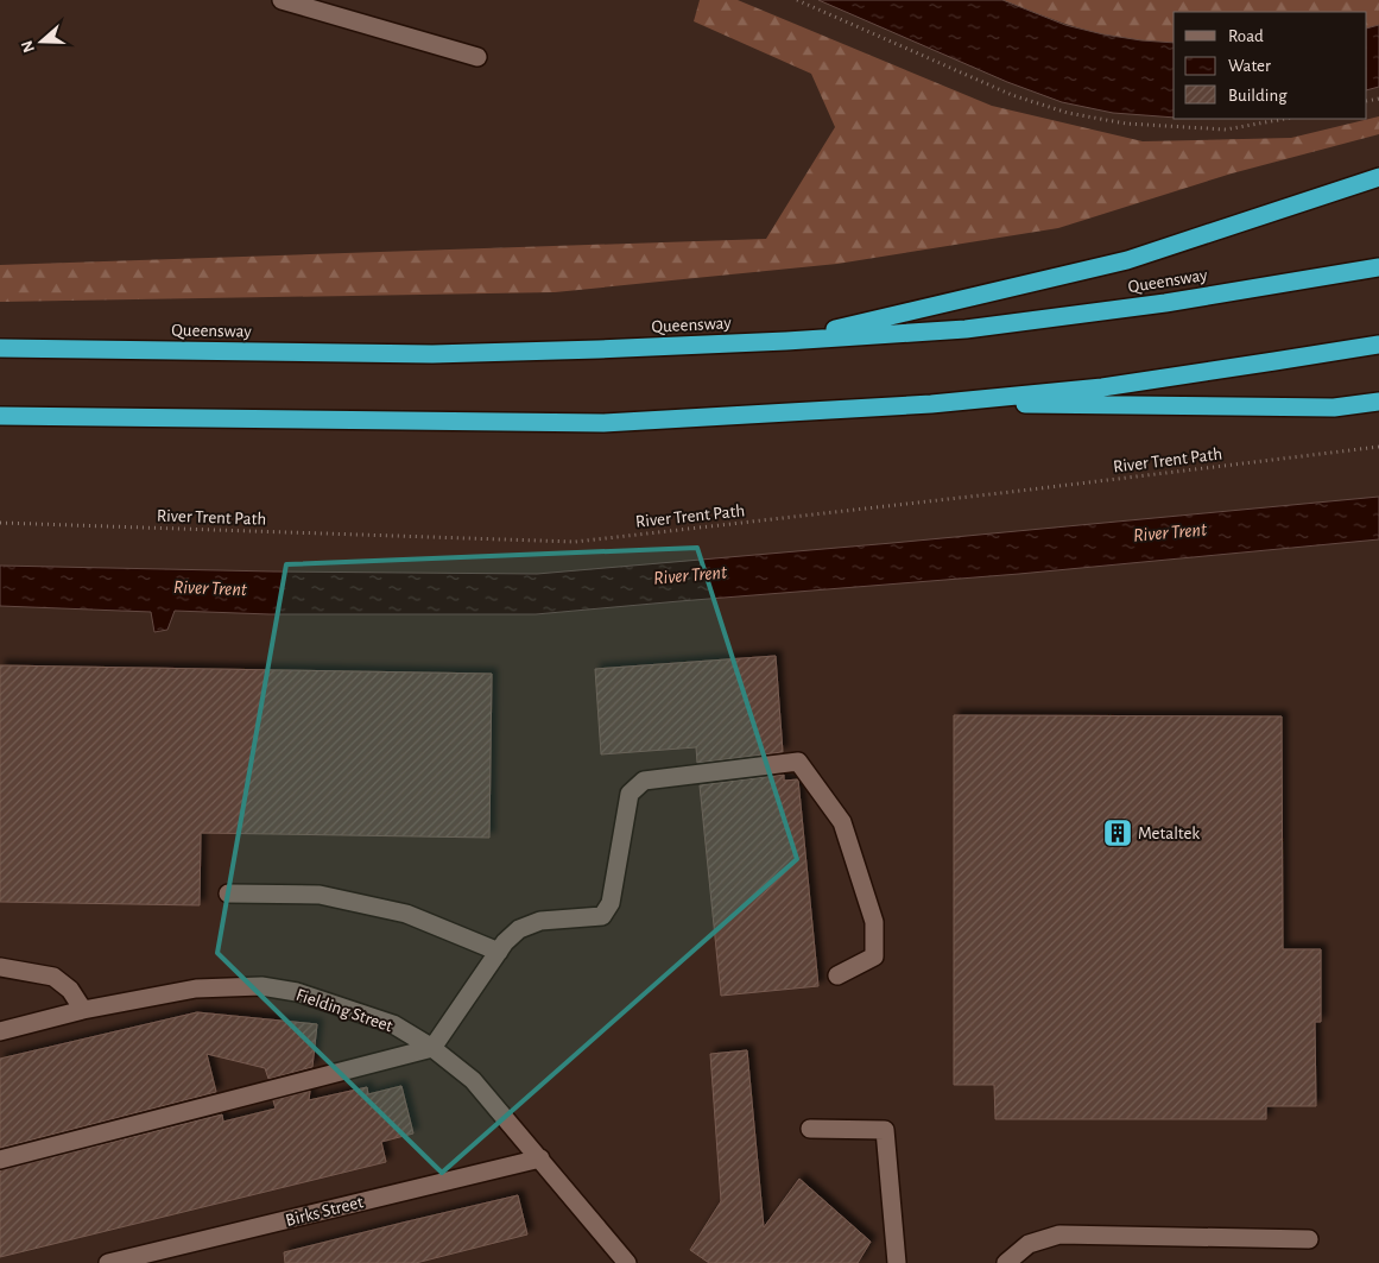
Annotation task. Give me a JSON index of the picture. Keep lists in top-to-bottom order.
{
  "streets": {
    "highway": ["Queensway"],
    "street": ["Fielding Street", "Birks Street"],
    "path": ["River Trent Path"]
  },
  "crossings": [
    ["Fielding Street", "Birks Street"]
  ],
  "water": ["River Trent"],
  "places": {
    "building": ["Metaltek"]
  },
  "legend": ["Road", "Water", "Building"],
  "north": "left"
}
